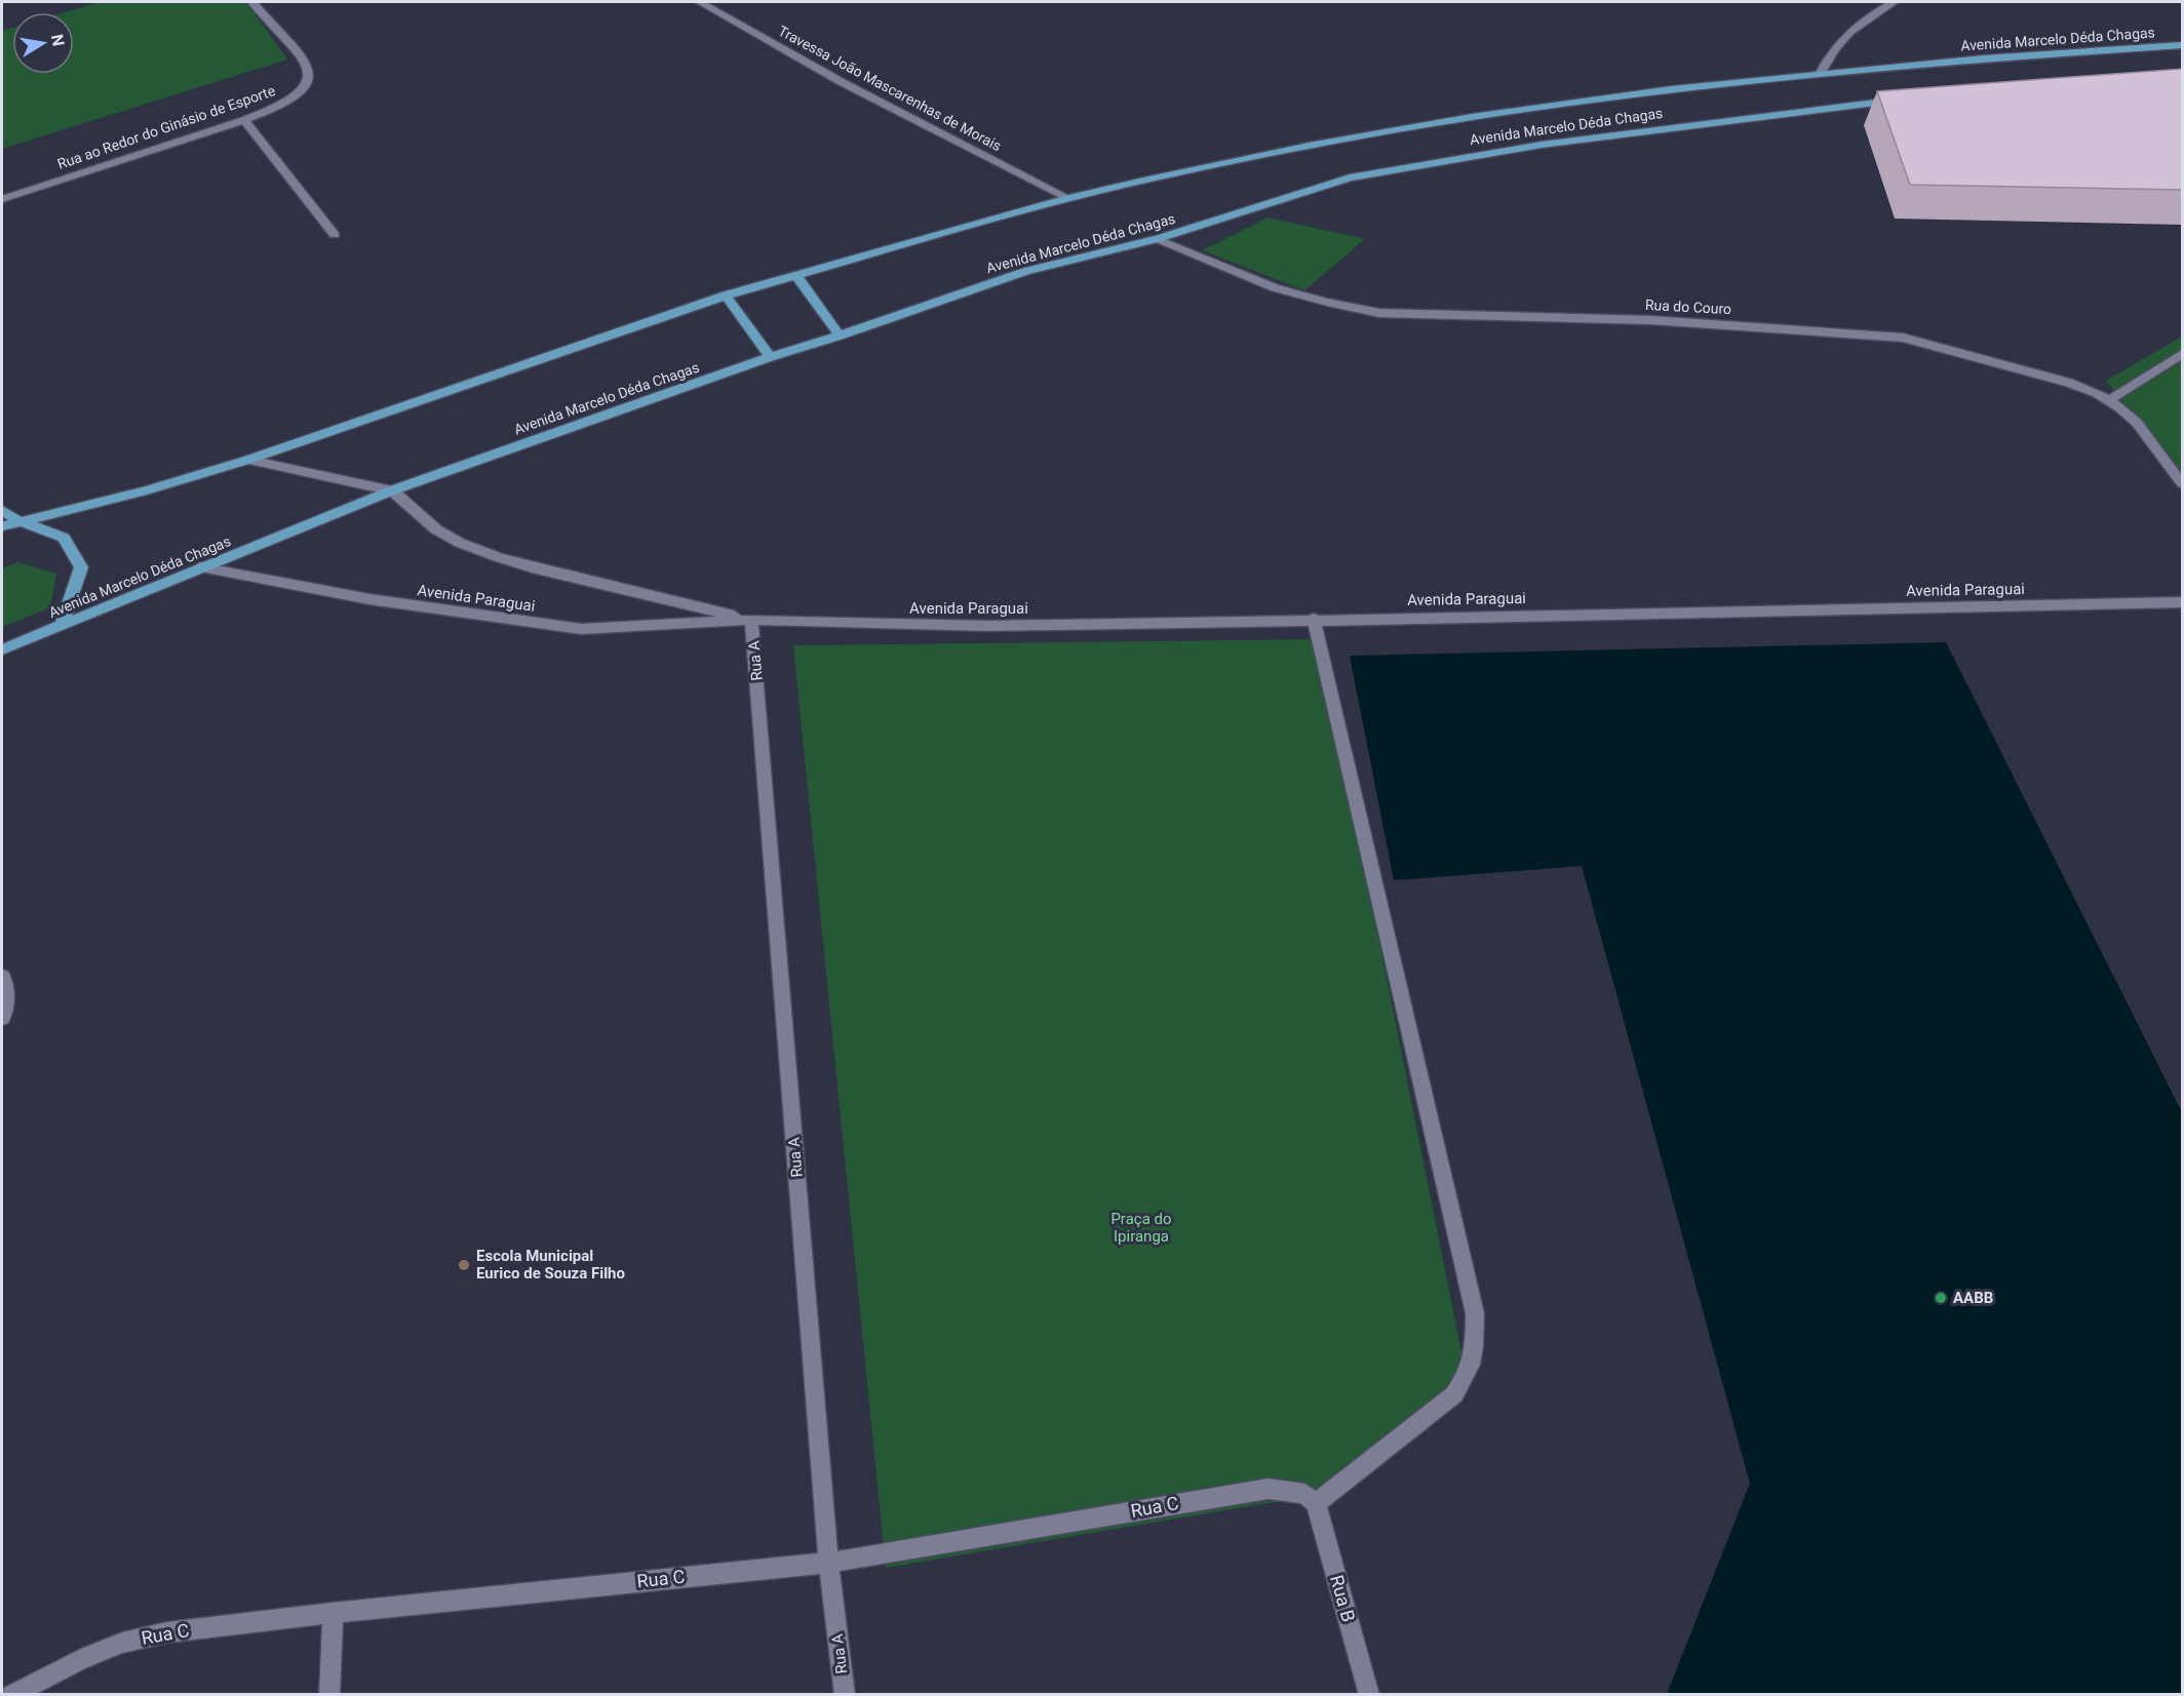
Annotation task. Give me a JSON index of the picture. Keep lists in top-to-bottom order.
{
  "streets": {
    "main road": ["Avenida Marcelo Déda Chagas"],
    "street": [
      "Travessa João Mascarenhas de Morais",
      "Rua ao Redor do Ginásio de Esporte",
      "Rua do Couro",
      "Avenida Paraguai",
      "Rua A",
      "Rua C",
      "Rua B"
    ]
  },
  "crossings": [
    ["Avenida Marcelo Déda Chagas", "Travessa João Mascarenhas de Morais"],
    ["Avenida Marcelo Déda Chagas", "Rua do Couro"],
    ["Avenida Marcelo Déda Chagas", "Avenida Paraguai"],
    ["Avenida Paraguai", "Rua A"],
    ["Rua A", "Rua C"],
    ["Rua C", "Rua B"]
  ],
  "parks": ["Praça do Ipiranga"],
  "places": ["Escola Municipal Eurico de Souza Filho", "AABB"],
  "north": "right"
}
